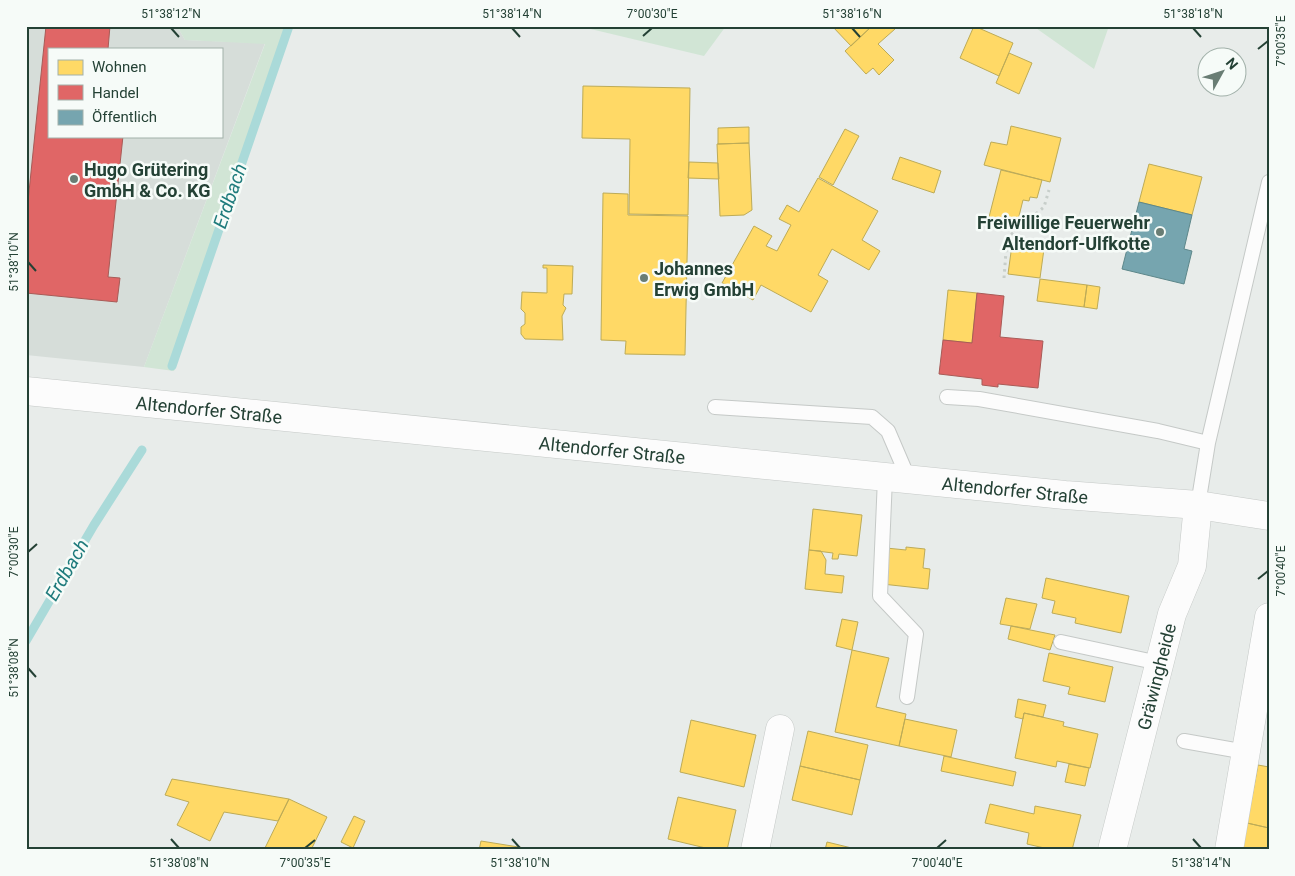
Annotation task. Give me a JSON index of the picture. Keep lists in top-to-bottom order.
{
  "streets": {
    "street": ["Altendorfer Straße", "Gräwingheide"]
  },
  "crossings": [
    ["Altendorfer Straße", "Gräwingheide"]
  ],
  "water": ["Erdbach"],
  "places": ["Hugo Grütering GmbH & Co. KG", "Freiwillige Feuerwehr Altendorf-Ulfkotte", "Johannes Erwig GmbH"],
  "legend": ["Wohnen", "Handel", "Öffentlich"],
  "north": "top right",
  "coordinates": [
    "51°38'12\"N",
    "51°38'14\"N",
    "7°00'30\"E",
    "51°38'16\"N",
    "51°38'18\"N",
    "7°00'35\"E",
    "51°38'10\"N",
    "7°00'40\"E",
    "51°38'08\"N"
  ]
}
